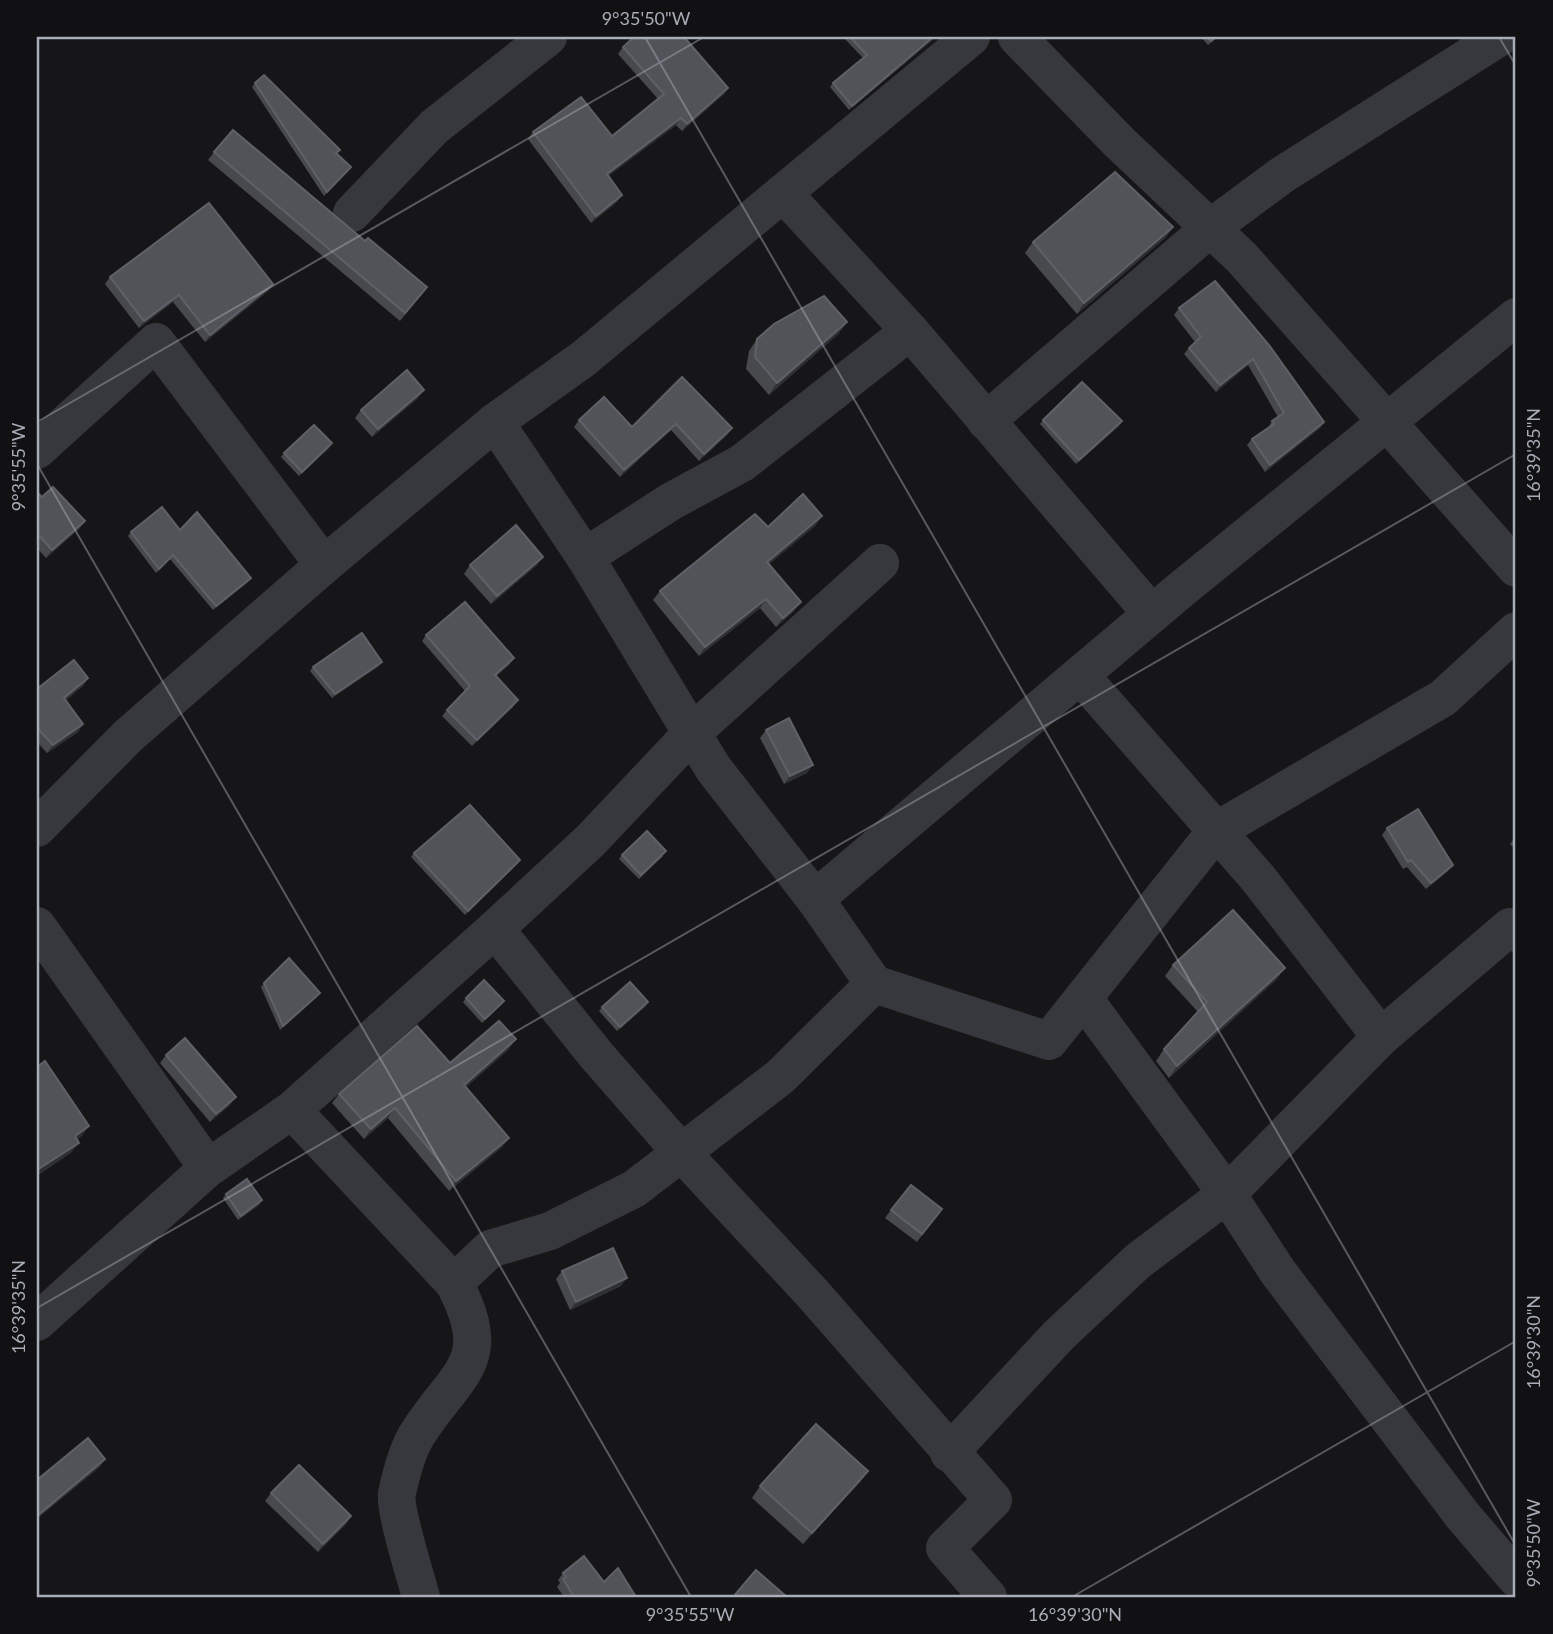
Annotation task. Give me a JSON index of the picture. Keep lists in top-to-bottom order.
{
  "coordinates": [
    "9°35'50\"W",
    "16°39'35\"N",
    "9°35'55\"W",
    "16°39'30\"N"
  ]
}
